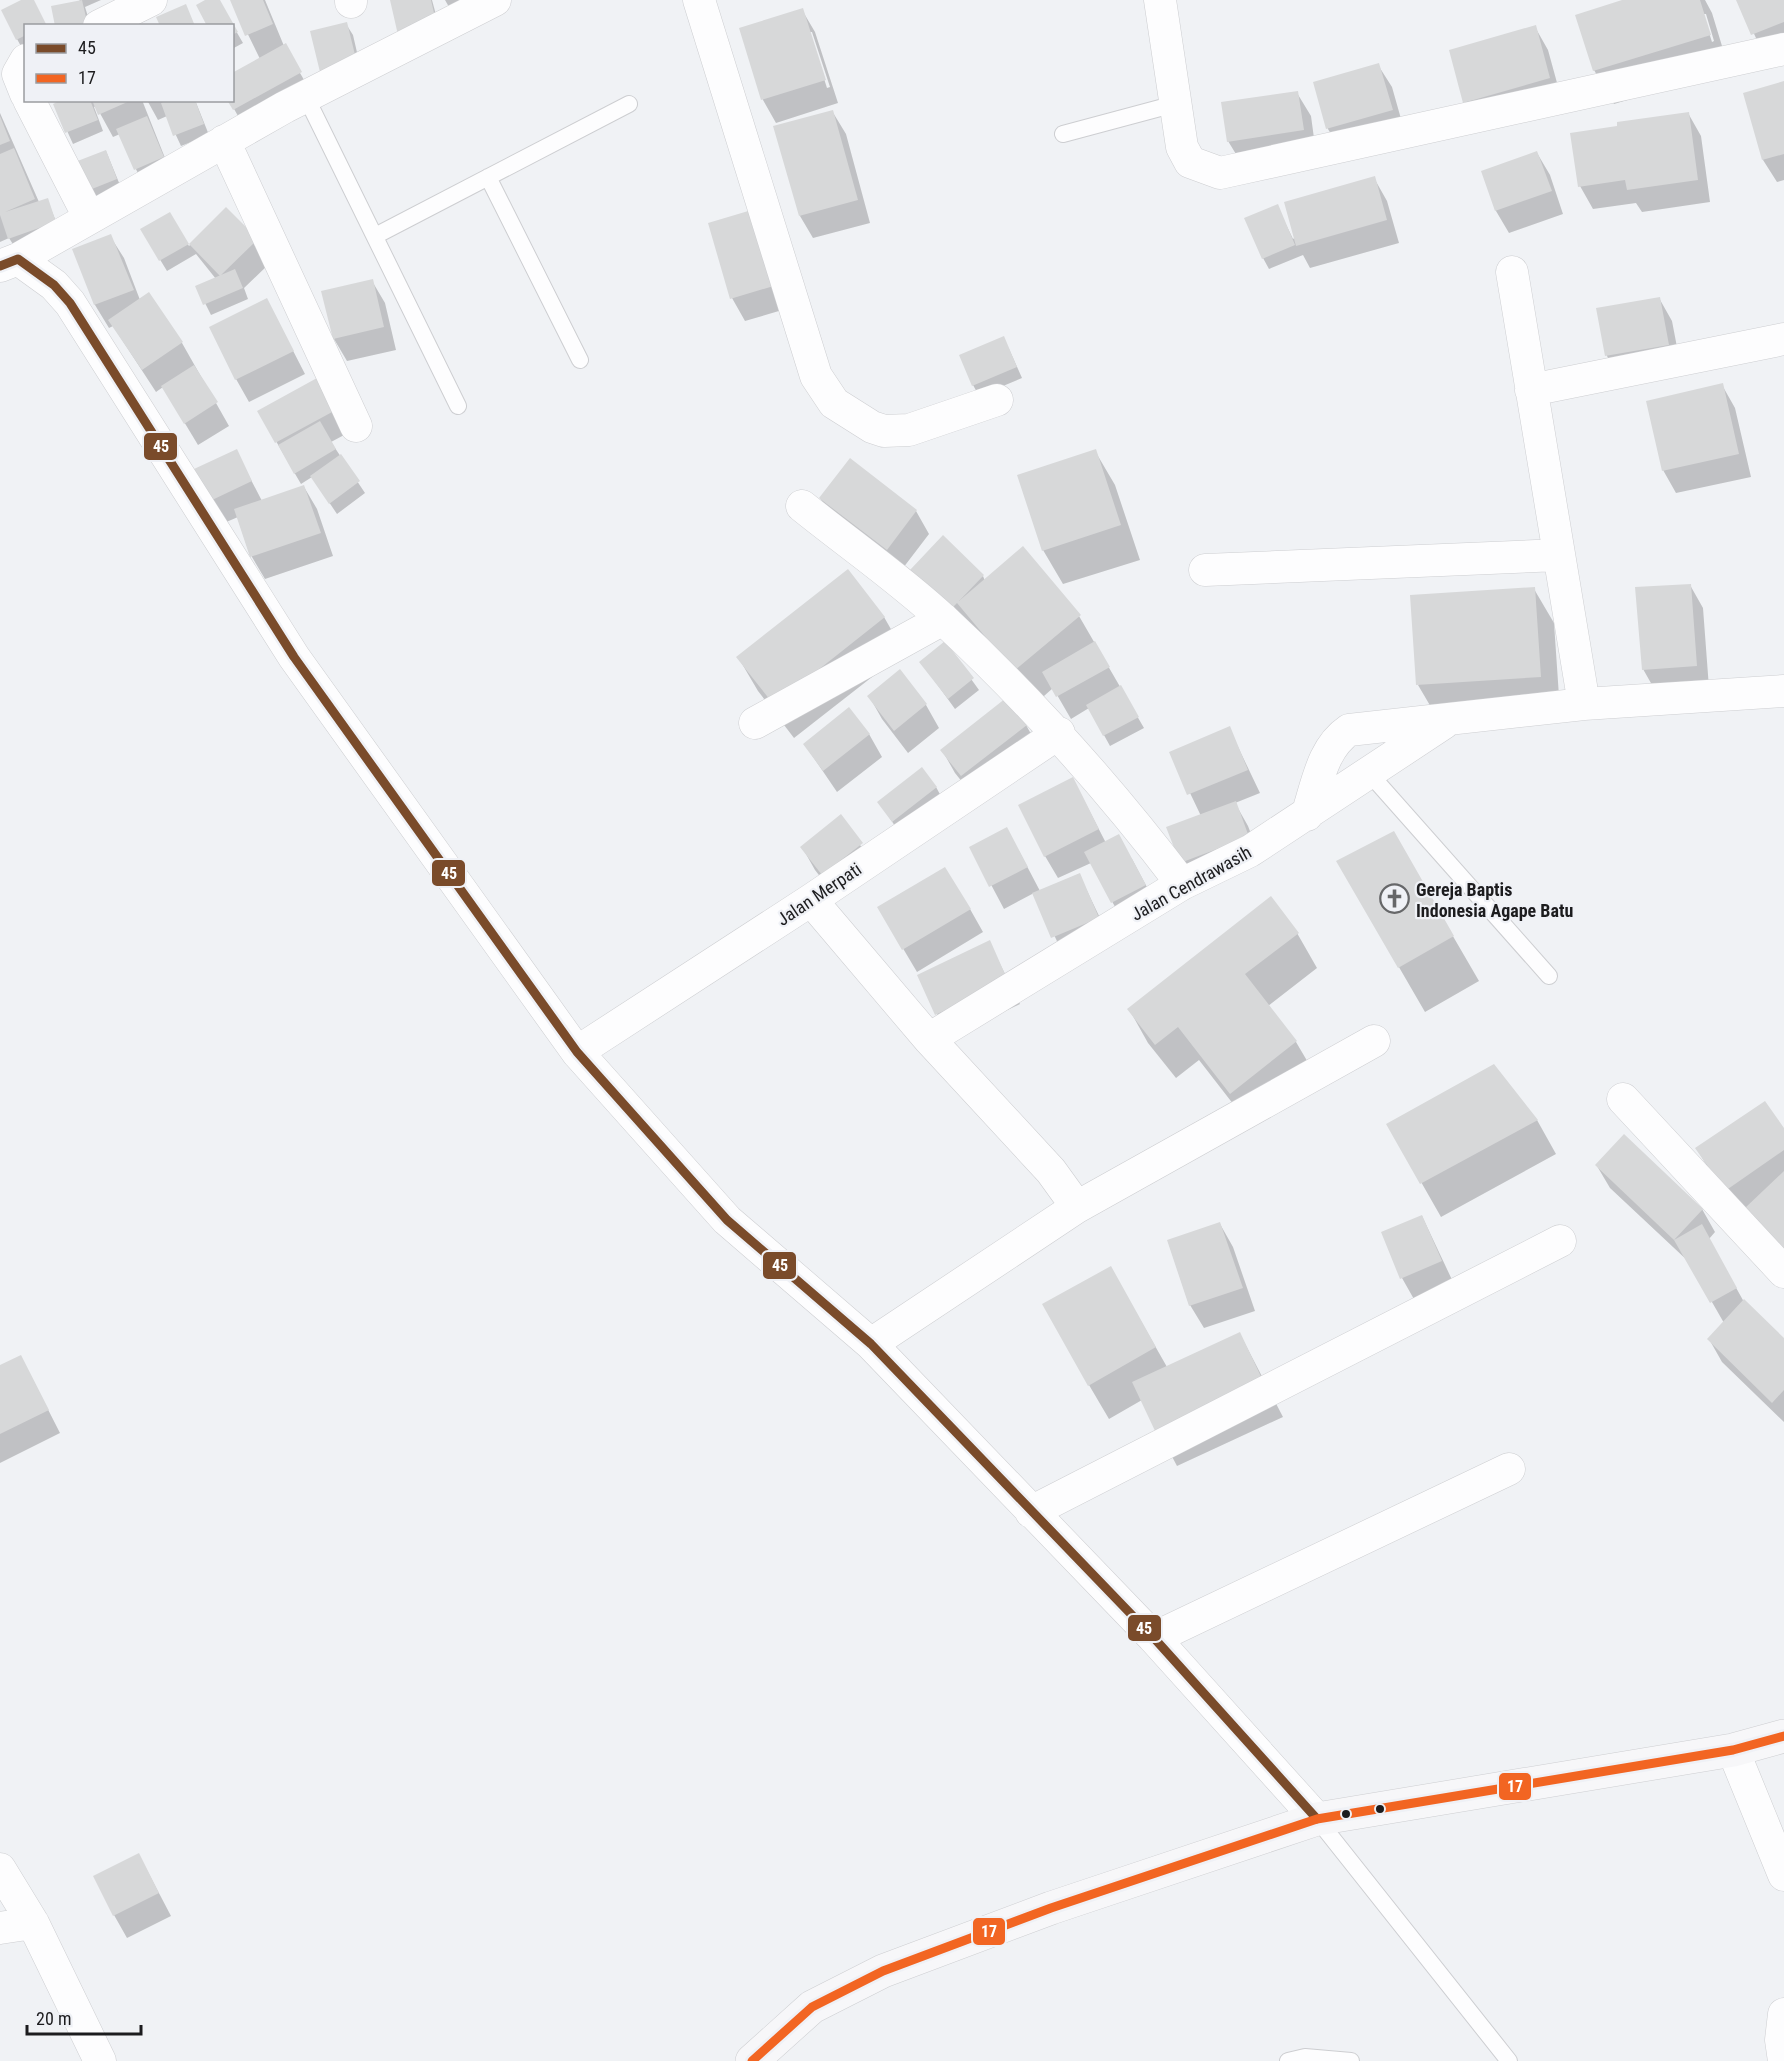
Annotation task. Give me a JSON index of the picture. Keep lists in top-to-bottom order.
{
  "streets": {
    "street": ["Jalan Cendrawasih", "Jalan Merpati"]
  },
  "places": {
    "church": ["Gereja Baptis Indonesia Agape Batu"]
  },
  "lines": ["transit line 45", "transit line 17"],
  "legend": ["45", "17"],
  "scale_bar": "20 m"
}
